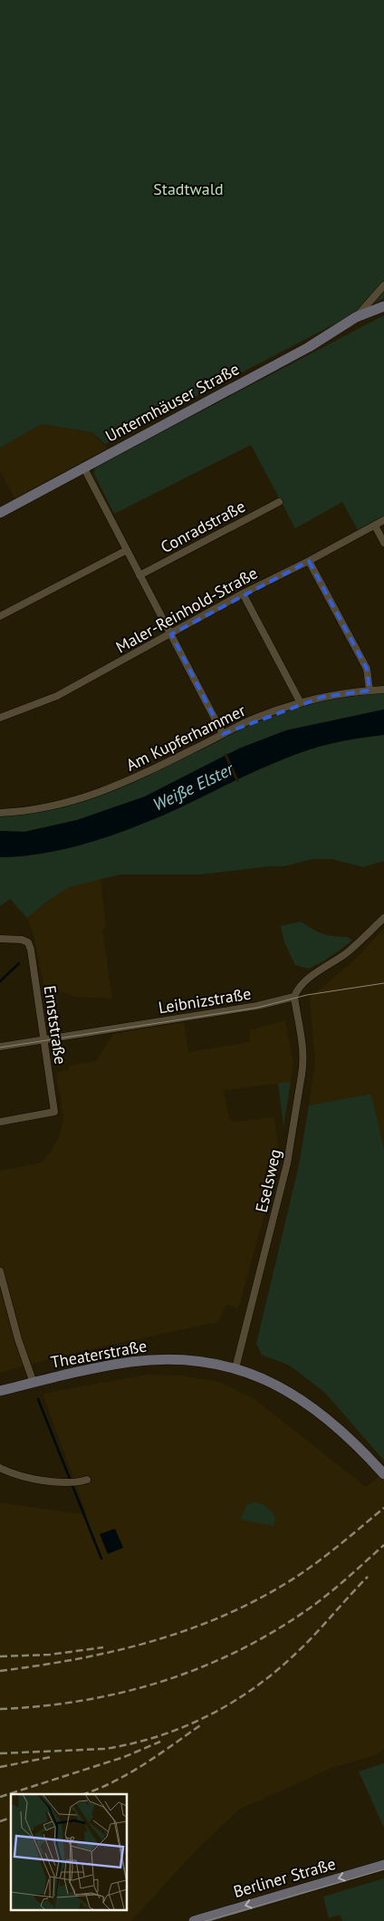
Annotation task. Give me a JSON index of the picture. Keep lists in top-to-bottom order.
{
  "streets": {
    "main road": ["Untermhäuser Straße", "Theaterstraße", "Berliner Straße"],
    "street": [
      "Conradstraße",
      "Maler-Reinhold-Straße",
      "Am Kupferhammer",
      "Leibnizstraße",
      "Ernststraße",
      "Eselsweg"
    ]
  },
  "crossings": [
    ["Leibnizstraße", "Ernststraße"],
    ["Leibnizstraße", "Eselsweg"],
    ["Eselsweg", "Theaterstraße"]
  ],
  "one_way": ["Berliner Straße"],
  "water": ["Weiße Elster"],
  "parks": ["Stadtwald"]
}
